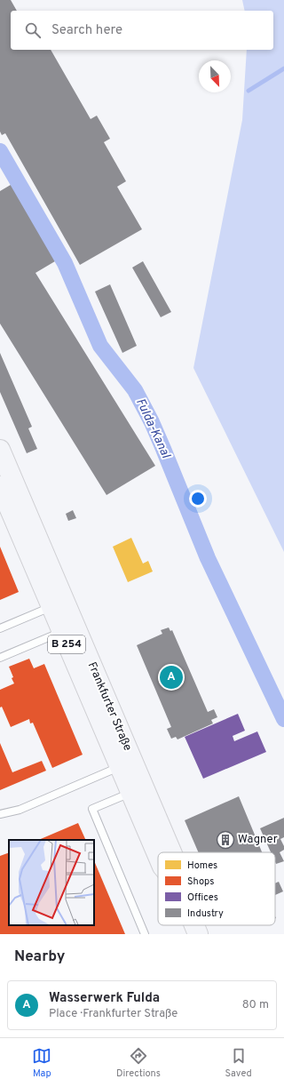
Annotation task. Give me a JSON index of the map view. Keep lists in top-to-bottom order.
{
  "streets": {
    "main road": ["B 254", "Frankfurter Straße"]
  },
  "water": ["Fulda-Kanal"],
  "places": {
    "building": ["Wagner"]
  },
  "legend": [
    "Homes",
    "Shops",
    "Offices",
    "Industry"
  ],
  "north": "bottom right",
  "page": {
    "search": "Search here",
    "pins": "A",
    "heading": "Nearby",
    "list": [
      {
        "mark": "A",
        "name": "Wasserwerk Fulda",
        "note": "Place · Frankfurter Straße",
        "value": "80 m"
      }
    ],
    "nav": ["Map", "Directions", "Saved"]
  }
}
